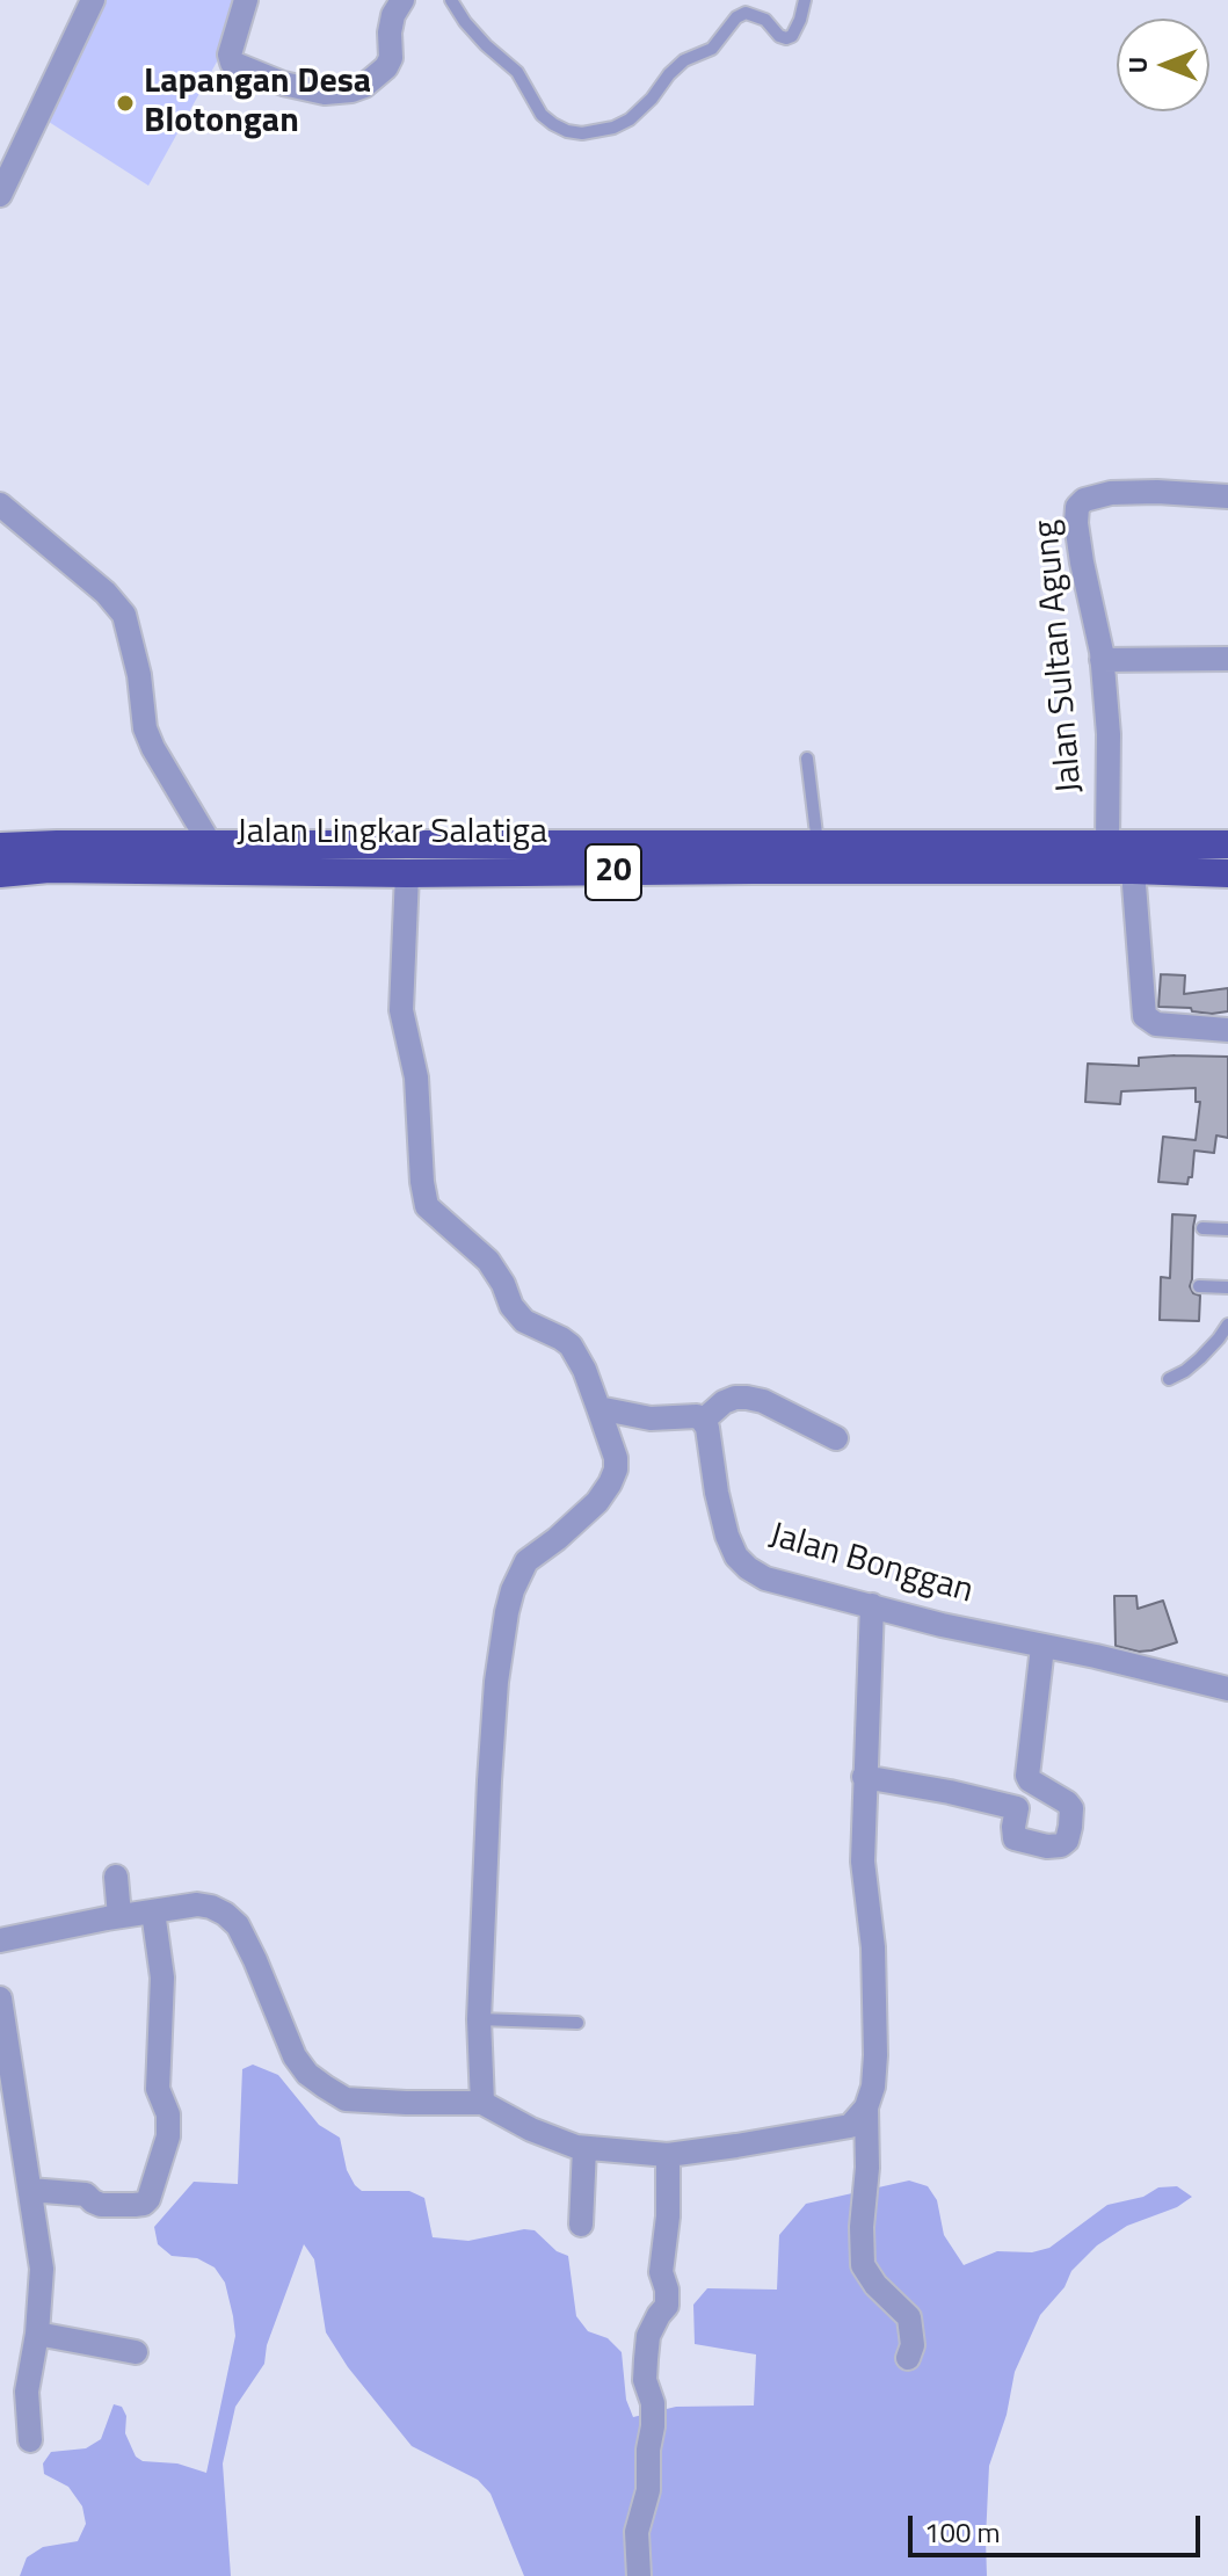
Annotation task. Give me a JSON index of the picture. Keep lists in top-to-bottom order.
{
  "streets": {
    "highway": ["Jalan Lingkar Salatiga", "20"],
    "street": ["Jalan Sultan Agung", "Jalan Bonggan"]
  },
  "crossings": [
    ["Jalan Sultan Agung", "Jalan Lingkar Salatiga"]
  ],
  "places": ["Lapangan Desa Blotongan"],
  "scale_bar": "100 m",
  "north": "left"
}
